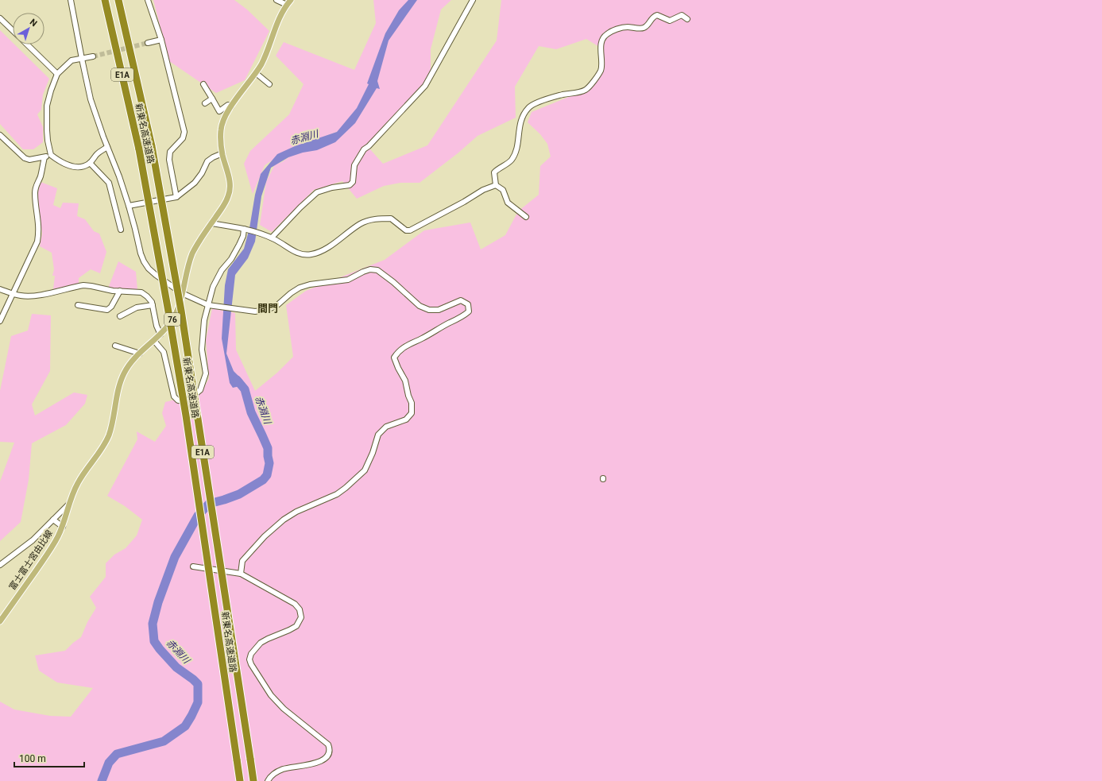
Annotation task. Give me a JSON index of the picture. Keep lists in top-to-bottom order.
{
  "streets": {
    "highway": ["E1A", "新東名高速道路"],
    "main road": ["76", "富士富士宮由比線"]
  },
  "districts": ["間門"],
  "water": ["赤淵川"],
  "scale_bar": "100 m",
  "north": "top right"
}
